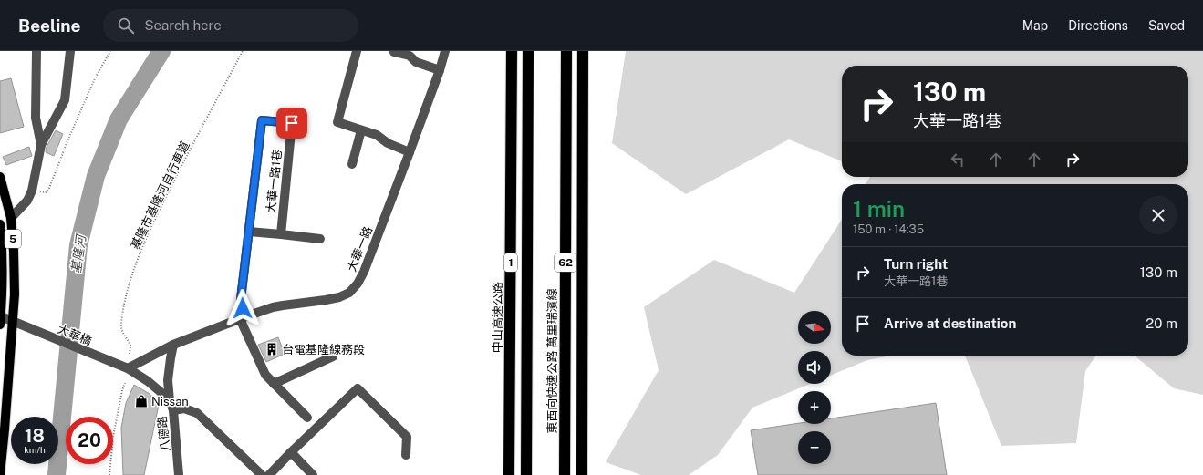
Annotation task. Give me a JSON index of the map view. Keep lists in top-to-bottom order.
{
  "streets": {
    "highway": [
      "1",
      "62",
      "中山高速公路",
      "東西向快速公路 萬里瑞濱線"
    ],
    "main road": ["5"],
    "street": [
      "大華一路1巷",
      "大華一路",
      "大華橋",
      "八德路"
    ],
    "path": ["基隆市基隆河自行車道"]
  },
  "crossings": [
    ["大華一路1巷", "大華一路"],
    ["5", "大華橋"],
    ["大華一路", "大華橋"],
    ["大華一路", "八德路"],
    ["大華橋", "八德路"]
  ],
  "water": ["基隆河"],
  "places": {
    "building": ["台電基隆線務段"],
    "shop": ["Nissan"]
  },
  "north": "right",
  "page": {
    "header": "Beeline",
    "search": "Search here",
    "nav": ["Map", "Directions", "Saved"],
    "turn": ["130 m", "大華一路1巷"],
    "heading": ["1 min", "150 m · 14:35"],
    "list": [
      {
        "name": "Turn right",
        "note": "大華一路1巷",
        "value": "130 m"
      },
      {
        "name": "Arrive at destination",
        "value": "20 m"
      }
    ],
    "map_buttons": ["+", "−"],
    "speed": "18 km/h",
    "limit": "20"
  }
}
